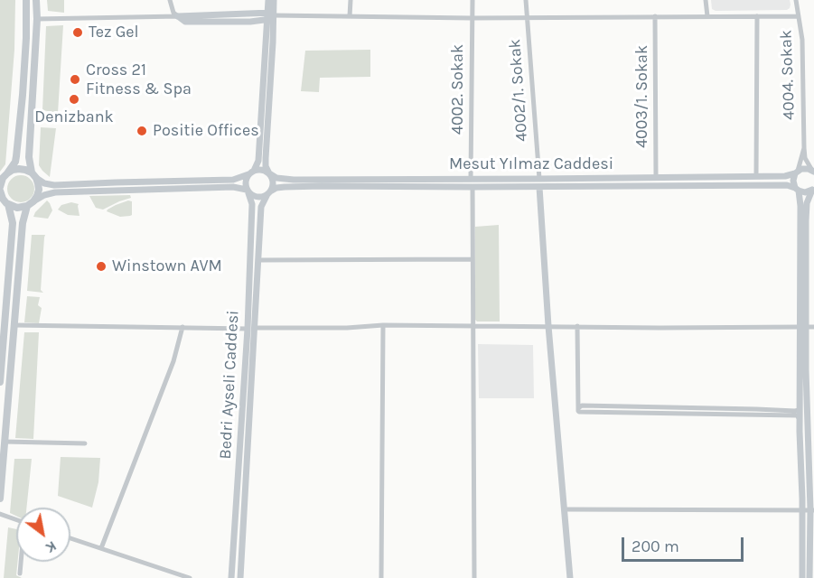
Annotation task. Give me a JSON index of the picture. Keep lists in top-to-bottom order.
{
  "streets": {
    "main road": ["Mesut Yılmaz Caddesi", "Bedri Ayseli Caddesi"],
    "street": [
      "4004. Sokak",
      "4002. Sokak",
      "4002/1. Sokak",
      "4003/1. Sokak"
    ]
  },
  "crossings": [
    ["4002. Sokak", "Mesut Yılmaz Caddesi"],
    ["4002/1. Sokak", "Mesut Yılmaz Caddesi"],
    ["4003/1. Sokak", "Mesut Yılmaz Caddesi"],
    ["Mesut Yılmaz Caddesi", "Bedri Ayseli Caddesi"]
  ],
  "places": [
    "Tez Gel",
    "Cross 21 Fitness & Spa",
    "Denizbank",
    "Positie Offices",
    "Winstown AVM"
  ],
  "scale_bar": "200 m",
  "north": "bottom right"
}
